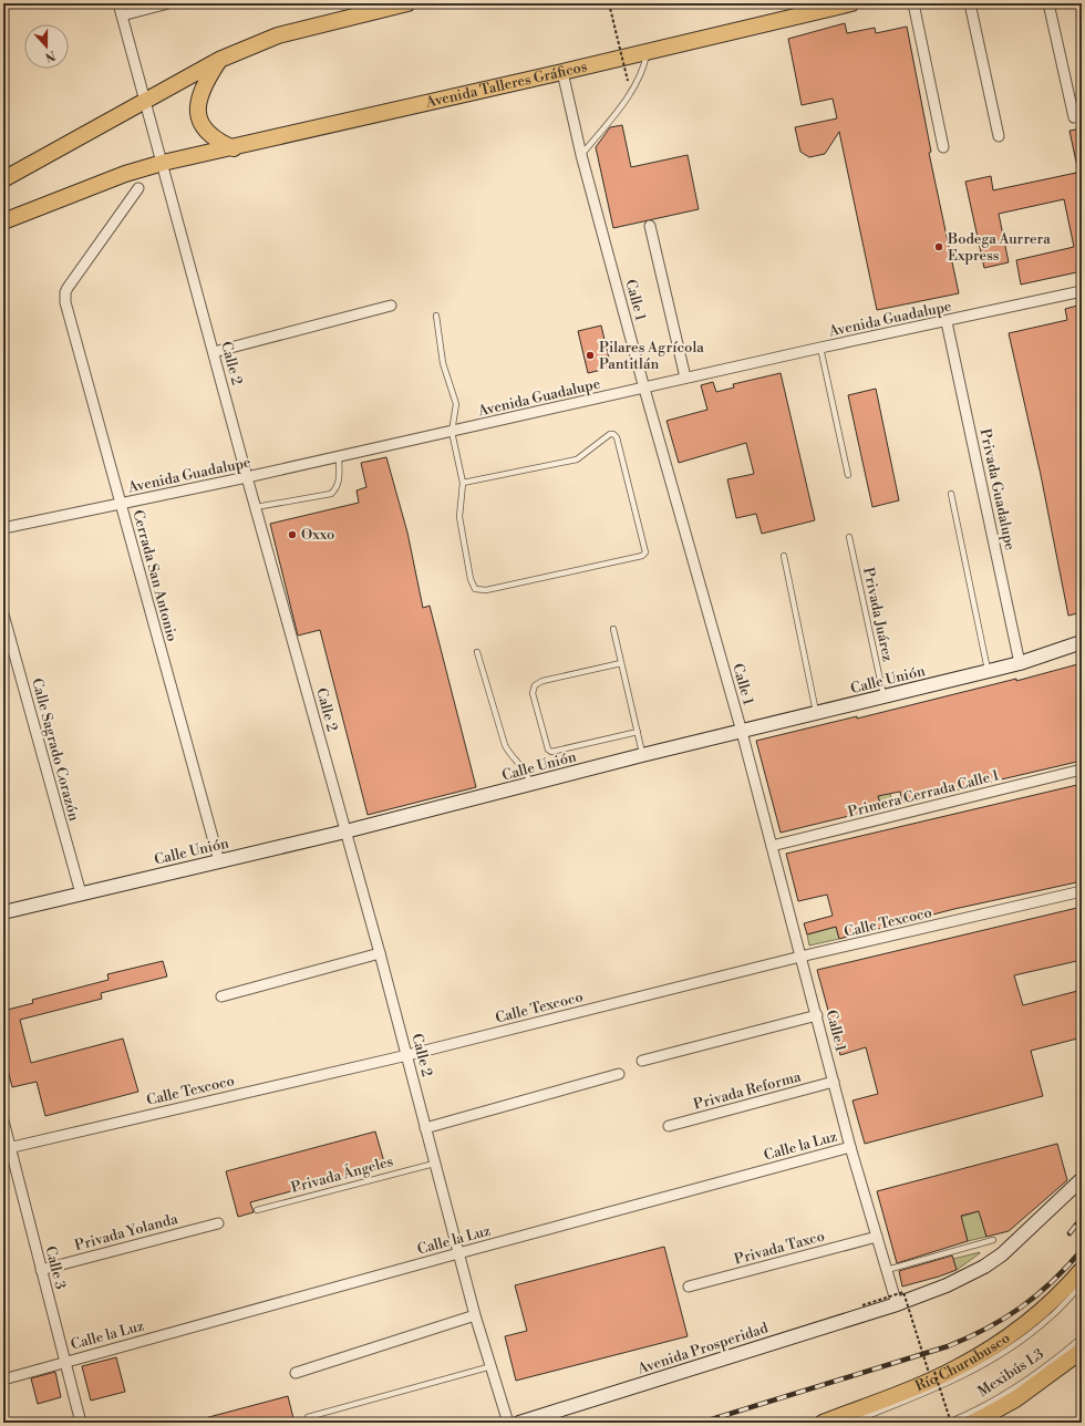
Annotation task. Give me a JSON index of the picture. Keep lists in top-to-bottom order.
{
  "streets": {
    "main road": ["Avenida Talleres Gráficos", "Río Churubusco"],
    "street": [
      "Calle 1",
      "Avenida Guadalupe",
      "Calle 2",
      "Privada Guadalupe",
      "Cerrada San Antonio",
      "Calle Unión",
      "Calle Sagrado Corazón",
      "Primera Cerrada Calle 1",
      "Calle Texcoco",
      "Privada Reforma",
      "Calle la Luz",
      "Privada Yolanda",
      "Privada Taxco",
      "Calle 3",
      "Avenida Prosperidad"
    ],
    "lane": ["Privada Juárez", "Privada Ángeles", "Mexibús L3"]
  },
  "crossings": [
    ["Avenida Talleres Gráficos", "Calle 1"],
    ["Avenida Talleres Gráficos", "Calle 2"],
    ["Calle 1", "Avenida Guadalupe"],
    ["Calle 1", "Calle Unión"],
    ["Calle 1", "Primera Cerrada Calle 1"],
    ["Calle 1", "Calle Texcoco"],
    ["Calle 1", "Privada Reforma"],
    ["Calle 1", "Calle la Luz"],
    ["Calle 1", "Privada Taxco"],
    ["Calle 1", "Avenida Prosperidad"],
    ["Avenida Guadalupe", "Calle 2"],
    ["Avenida Guadalupe", "Privada Guadalupe"],
    ["Avenida Guadalupe", "Cerrada San Antonio"],
    ["Calle 2", "Calle Unión"],
    ["Calle 2", "Calle Texcoco"],
    ["Calle 2", "Calle la Luz"],
    ["Calle 2", "Privada Ángeles"],
    ["Privada Guadalupe", "Calle Unión"],
    ["Cerrada San Antonio", "Calle Unión"],
    ["Privada Juárez", "Calle Unión"],
    ["Calle Unión", "Calle Sagrado Corazón"],
    ["Calle Texcoco", "Calle 3"],
    ["Calle la Luz", "Calle 3"],
    ["Privada Yolanda", "Calle 3"]
  ],
  "places": ["Bodega Aurrera Express", "Pilares Agrícola Pantitlán", "Oxxo"],
  "north": "bottom"
}
